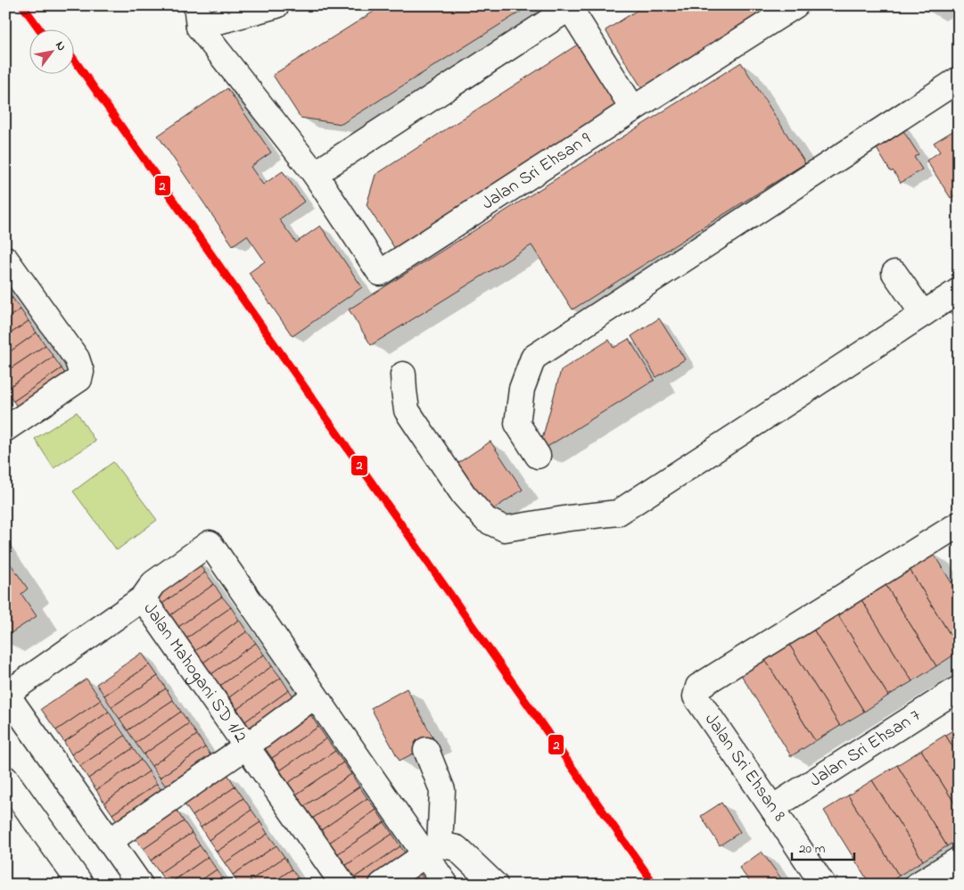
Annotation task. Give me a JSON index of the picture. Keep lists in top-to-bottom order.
{
  "streets": {
    "street": [
      "Jalan Sri Ehsan 9",
      "Jalan Mahogani SD 1/2",
      "Jalan Sri Ehsan 7",
      "Jalan Sri Ehsan 8"
    ]
  },
  "crossings": [
    ["Jalan Sri Ehsan 7", "Jalan Sri Ehsan 8"]
  ],
  "lines": ["transit line 2"],
  "scale_bar": "20 m",
  "north": "top right"
}
